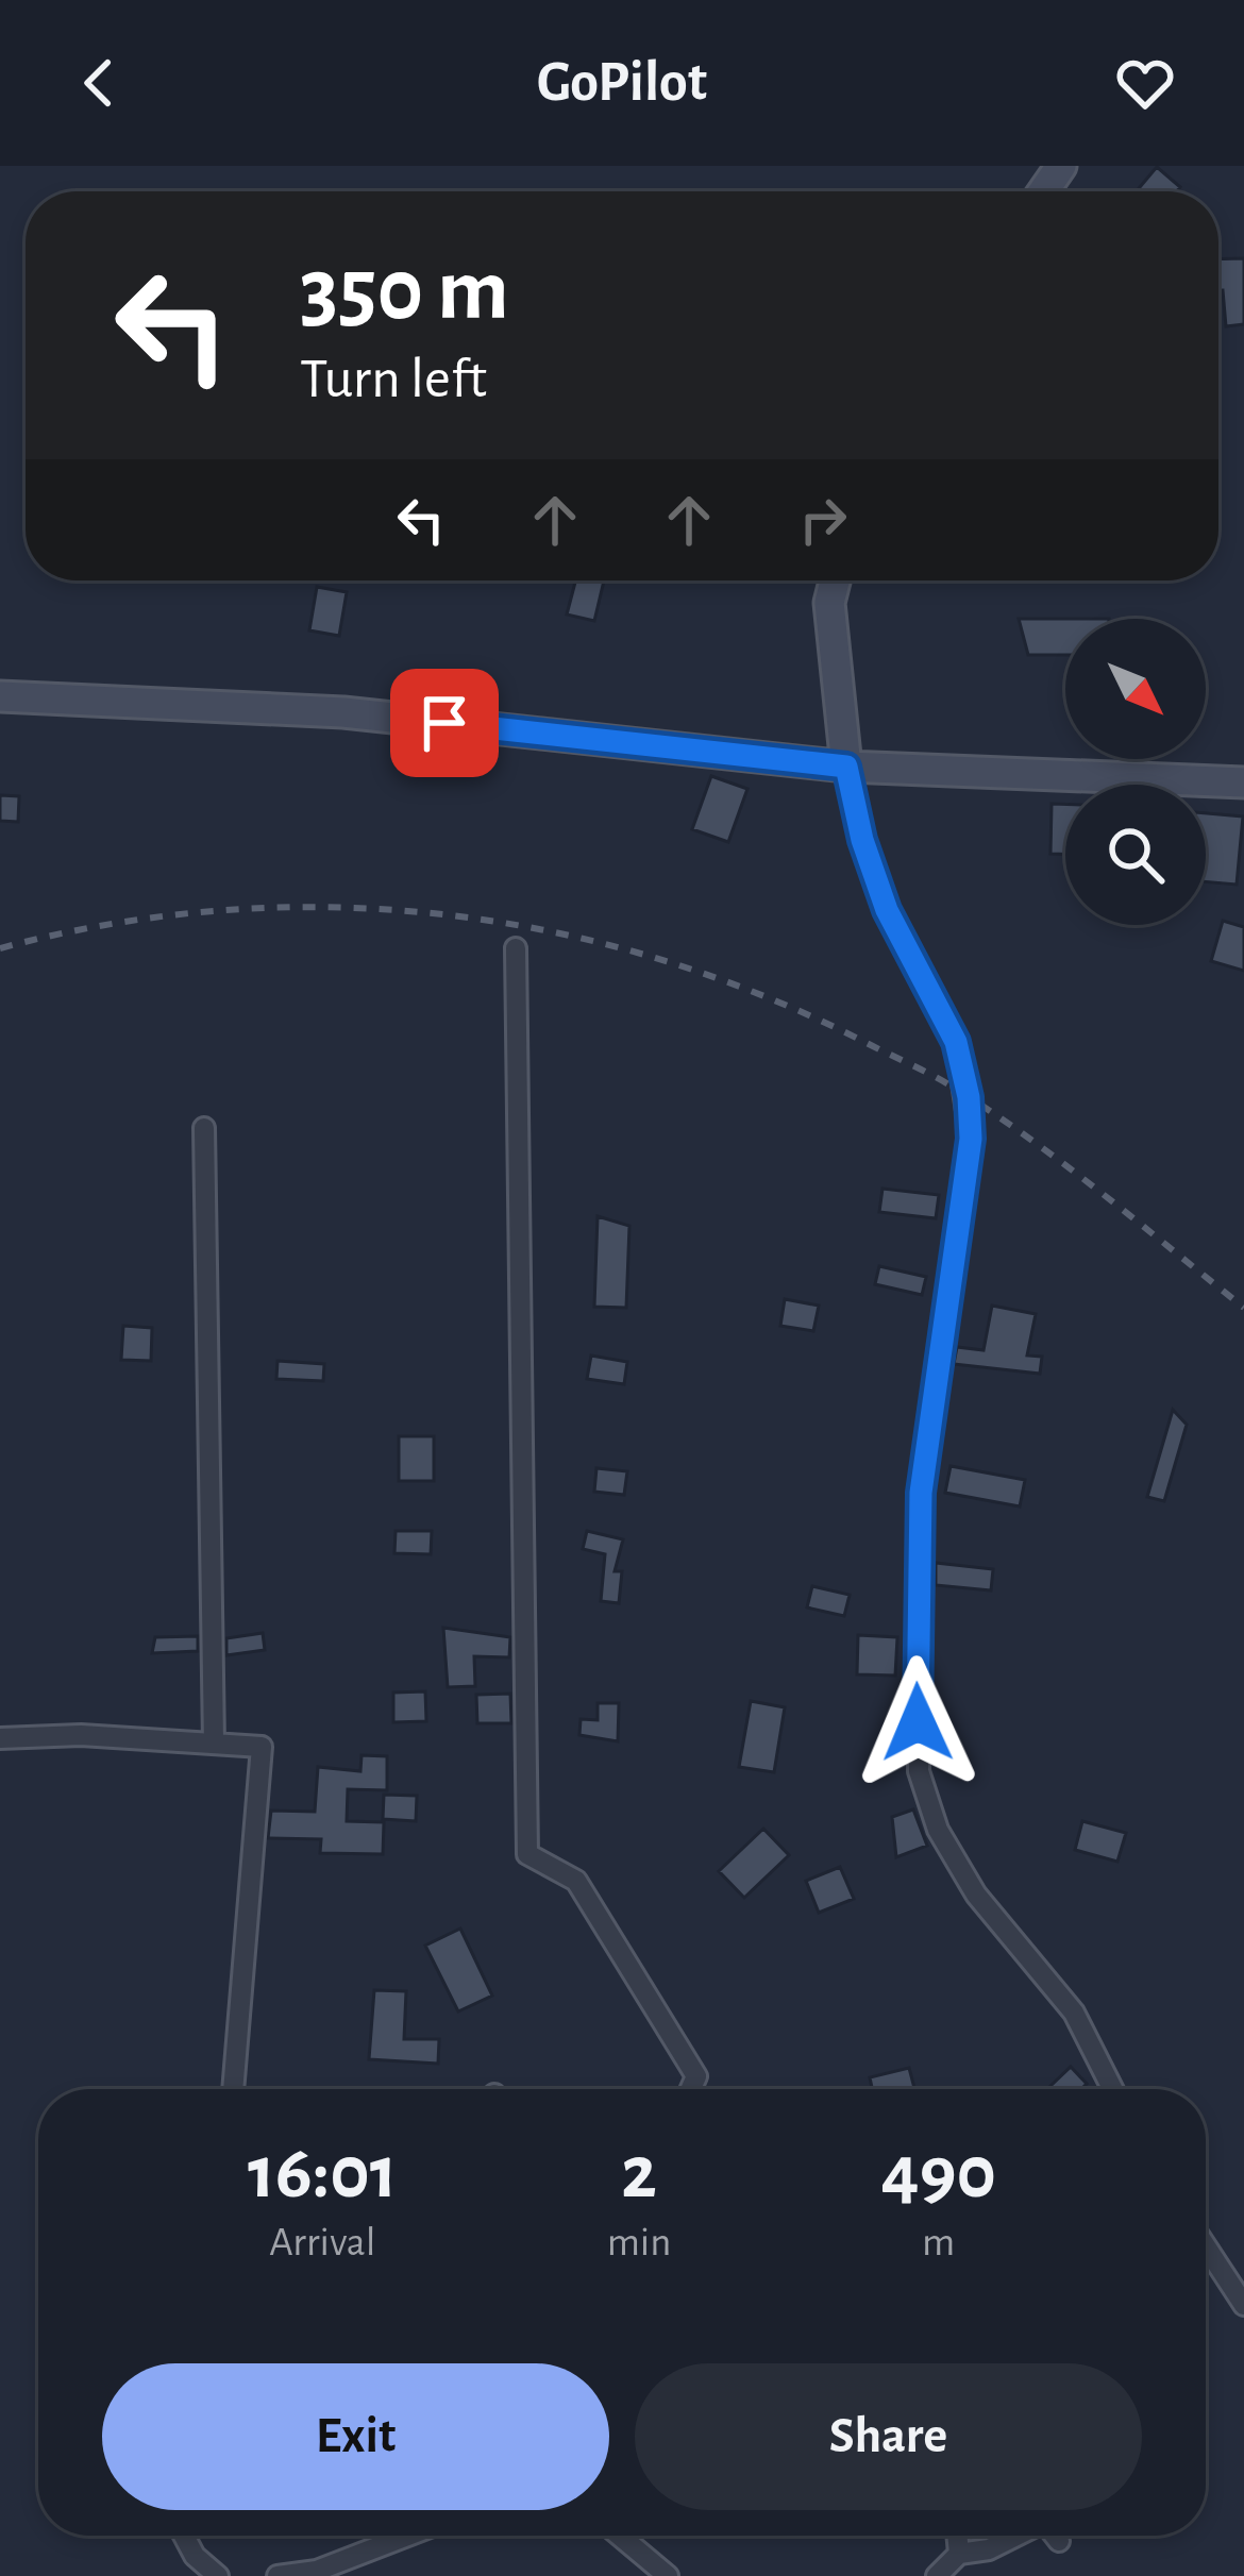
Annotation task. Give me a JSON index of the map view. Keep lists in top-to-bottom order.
{
  "north": "bottom right",
  "page": {
    "header": "GoPilot",
    "turn": ["350 m", "Turn left"],
    "eta": [
      "16:01",
      "Arrival",
      "2",
      "min",
      "490",
      "m"
    ],
    "buttons": ["Exit", "Share"]
  }
}
